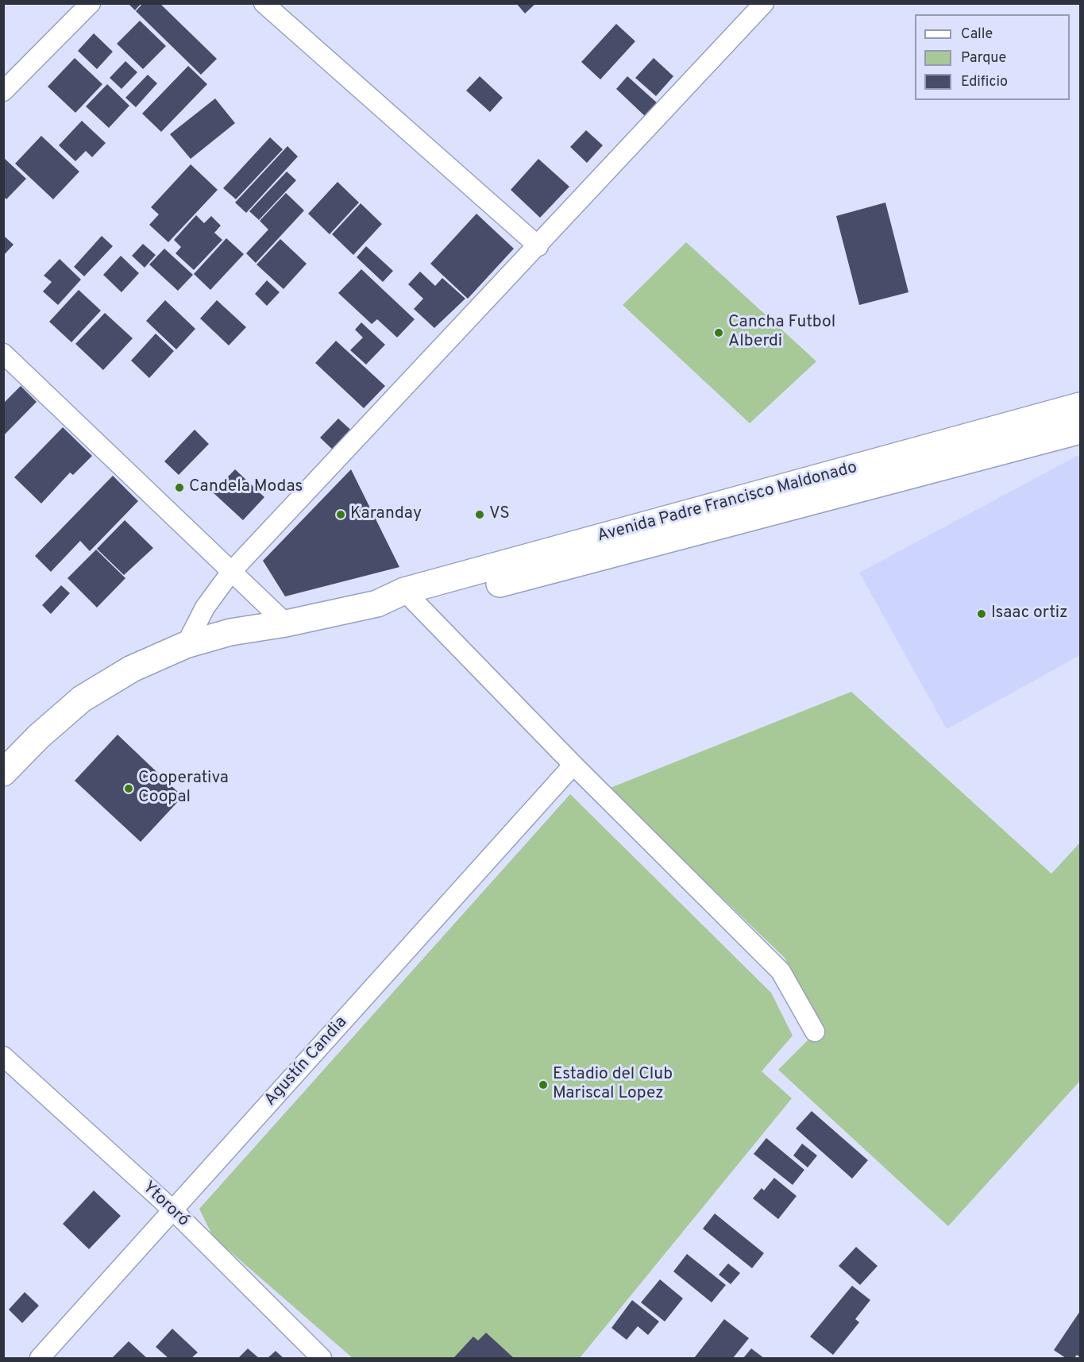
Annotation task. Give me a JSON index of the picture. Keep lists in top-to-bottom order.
{
  "streets": {
    "main road": ["Avenida Padre Francisco Maldonado"],
    "street": ["Agustín Candia", "Ytororó"]
  },
  "crossings": [
    ["Agustín Candia", "Ytororó"]
  ],
  "places": [
    "Cancha Futbol Alberdi",
    "Candela Modas",
    "Karanday",
    "VS",
    "Isaac ortiz",
    "Cooperativa Coopal",
    "Estadio del Club Mariscal Lopez"
  ],
  "legend": ["Calle", "Parque", "Edificio"]
}
